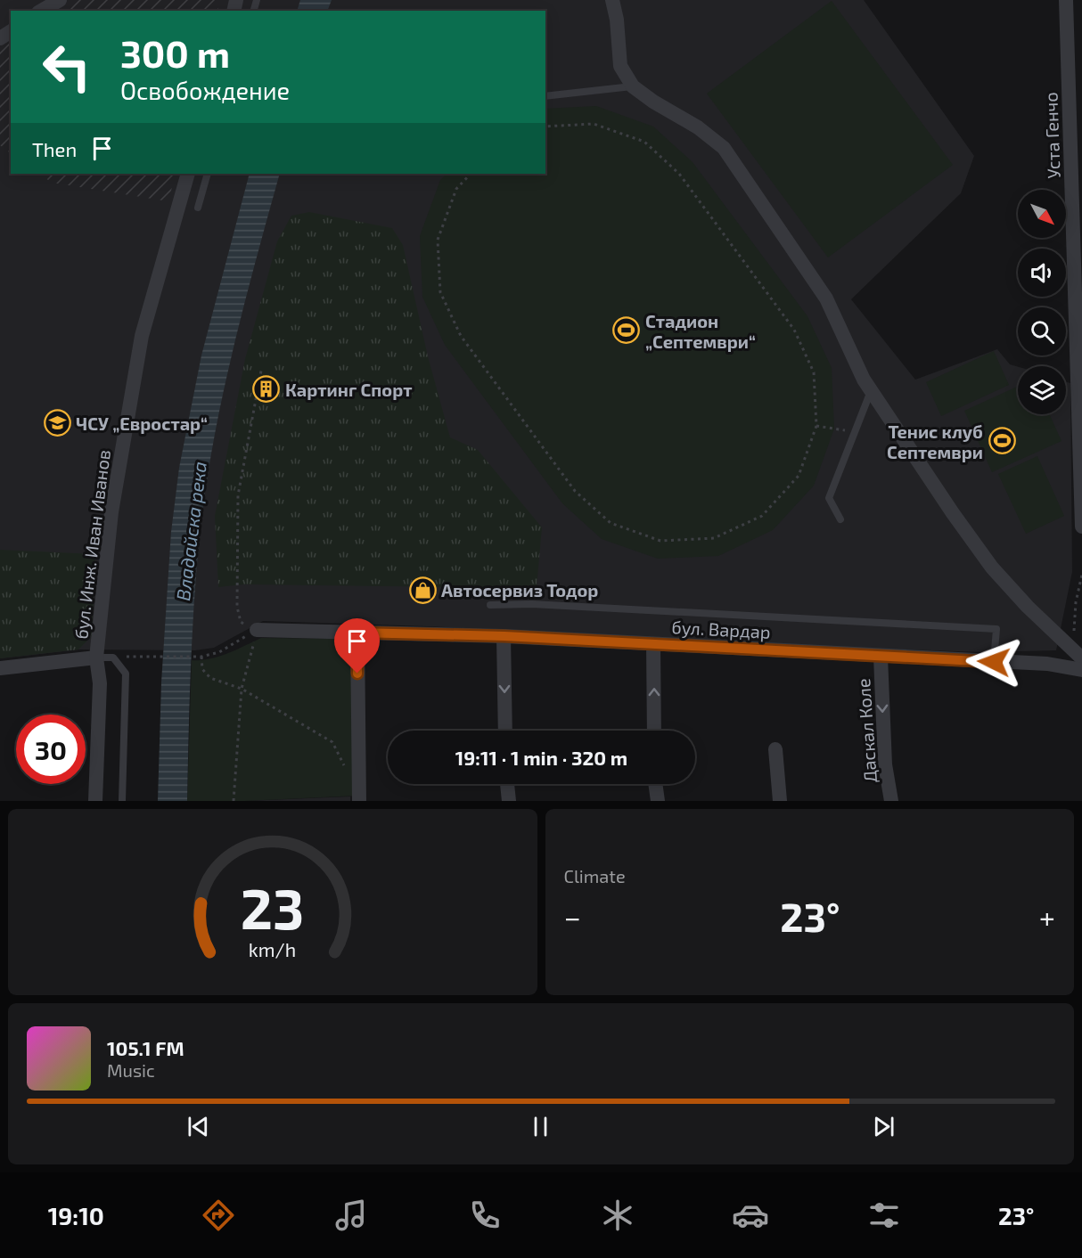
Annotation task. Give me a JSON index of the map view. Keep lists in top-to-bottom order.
{
  "streets": {
    "street": [
      "Уста Генчо",
      "бул. Инж. Иван Иванов",
      "бул. Вардар",
      "Даскал Коле"
    ]
  },
  "crossings": [
    ["бул. Вардар", "Даскал Коле"]
  ],
  "water": ["Владайска река"],
  "places": {
    "sports": ["Стадион „Септември“", "Тенис клуб Септември"],
    "building": ["Картинг Спорт"],
    "school or university": ["ЧСУ „Евростар“"],
    "shop": ["Автосервиз Тодор"]
  },
  "north": "bottom right",
  "page": {
    "turn": ["300 m", "Освобождение"],
    "then": "Then",
    "limit": "30",
    "trip": "19:11 · 1 min · 320 m",
    "tile": "Climate",
    "heat": ["−", "23°", "+"],
    "song": ["105.1 FM", "Music"],
    "tabs": ["19:10", "23°"],
    "gauge": ["23", "km/h"]
  }
}
